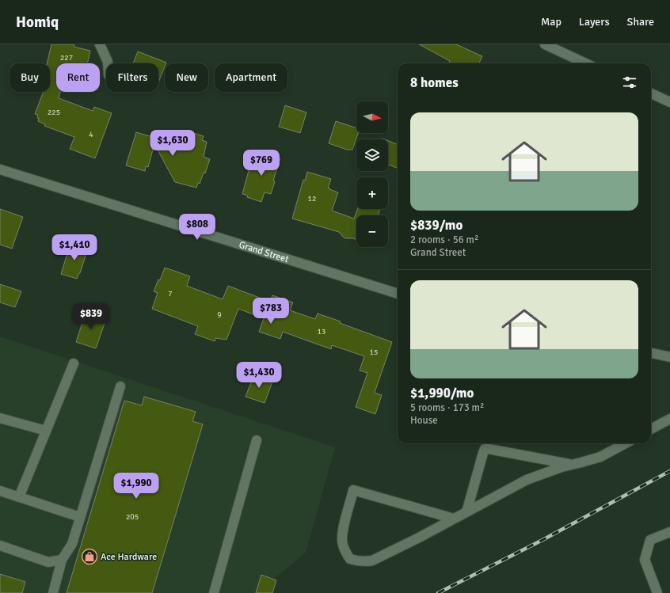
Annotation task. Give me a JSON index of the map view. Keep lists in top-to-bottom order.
{
  "streets": {
    "street": ["Grand Street"]
  },
  "places": {
    "shop": ["Ace Hardware"]
  },
  "house_numbers": [
    "227",
    "225",
    "4",
    "12",
    "7",
    "9",
    "13",
    "15",
    "205"
  ],
  "north": "right",
  "page": {
    "header": "Homiq",
    "nav": ["Map", "Layers", "Share"],
    "chip": [
      "Buy",
      "Rent",
      "Filters",
      "New",
      "Apartment"
    ],
    "heading": "8 homes",
    "map_buttons": ["+", "−"],
    "list": [
      {
        "name": "$839/mo",
        "note": "2 rooms · 56 m² · Grand Street"
      },
      {
        "name": "$1,990/mo",
        "note": "5 rooms · 173 m² · House"
      }
    ],
    "price": [
      "$1,630",
      "$769",
      "$808",
      "$1,410",
      "$783",
      "$839",
      "$1,430",
      "$1,990"
    ]
  }
}
